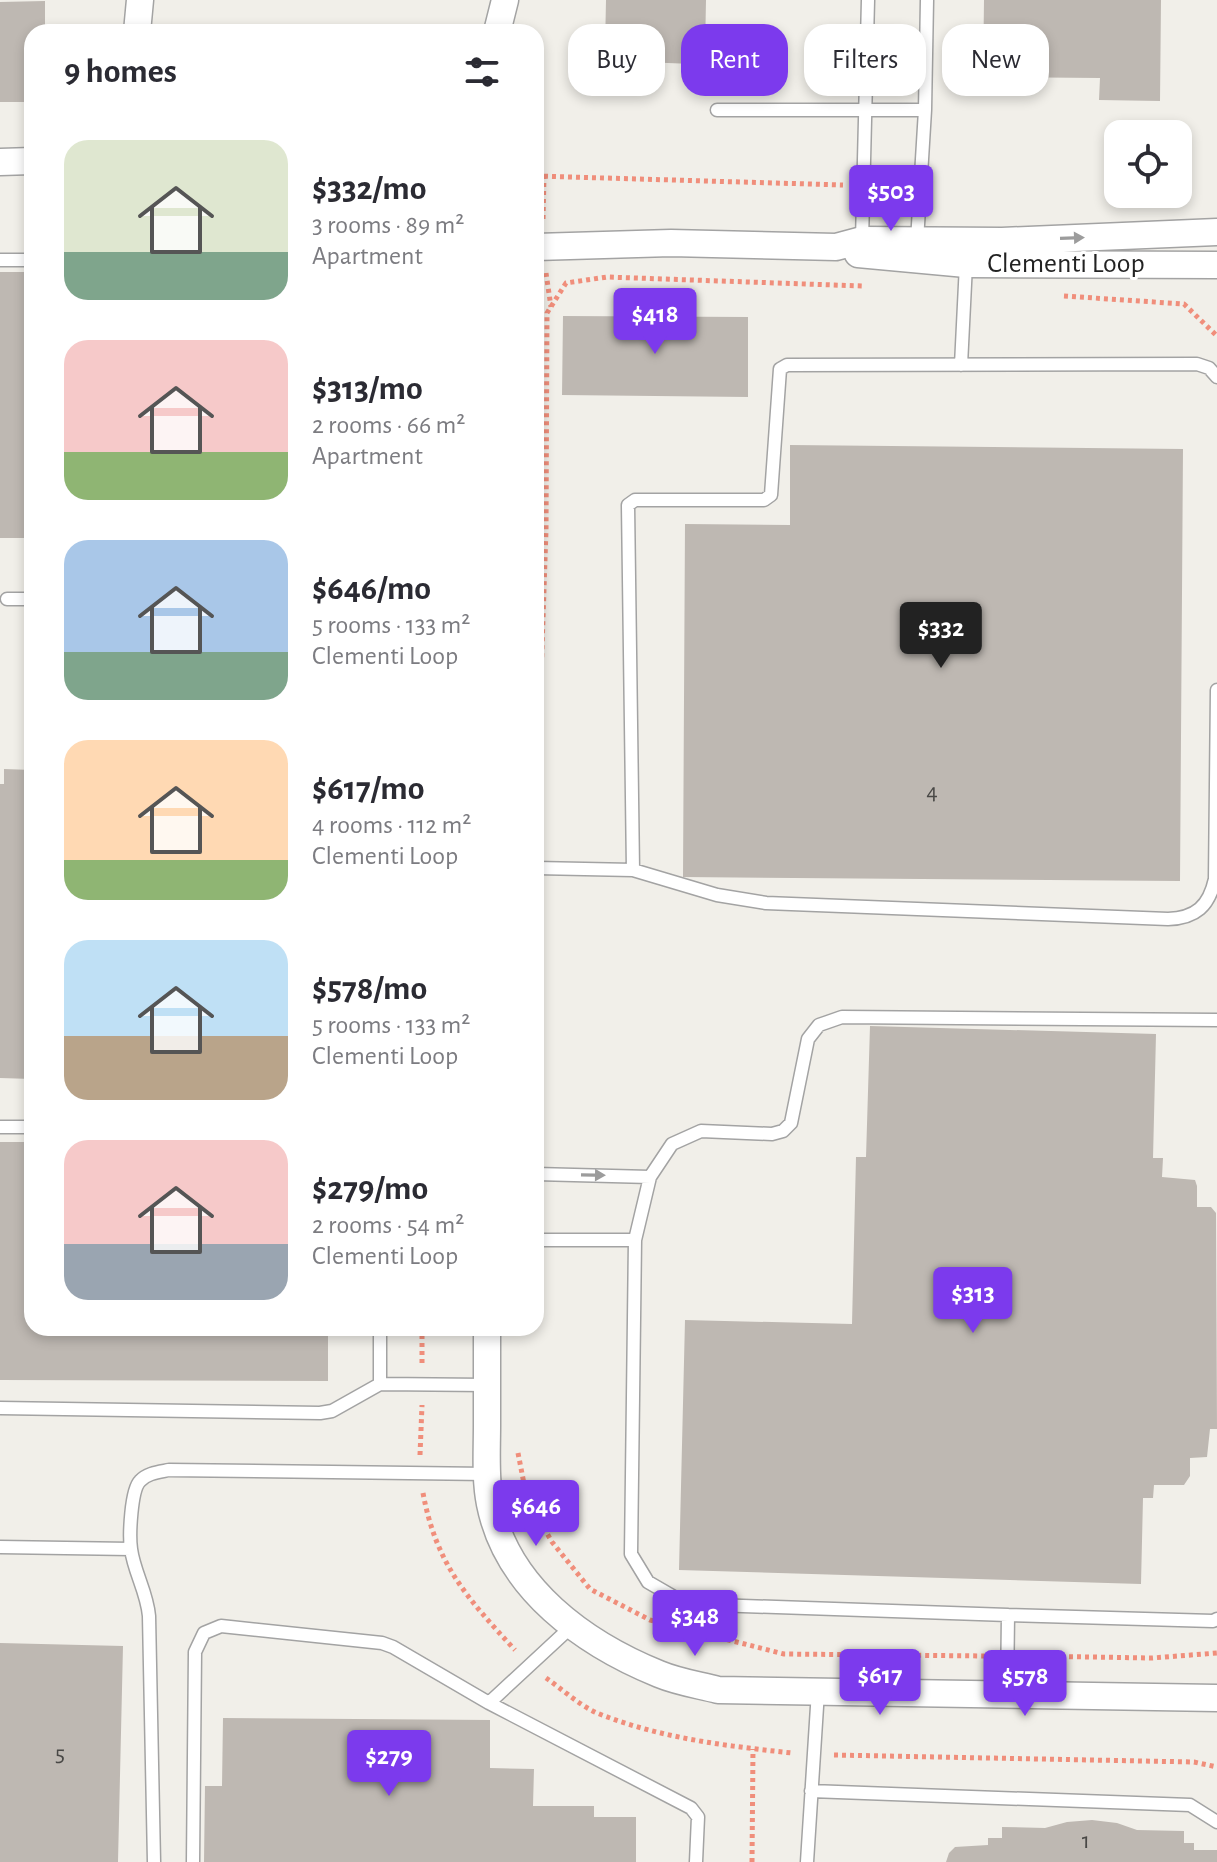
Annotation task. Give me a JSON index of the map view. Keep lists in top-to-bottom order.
{
  "streets": {
    "street": ["Clementi Loop"]
  },
  "house_numbers": ["4", "5", "1"],
  "page": {
    "chip": [
      "Buy",
      "Rent",
      "Filters",
      "New"
    ],
    "heading": "9 homes",
    "list": [
      {
        "name": "$332/mo",
        "note": "3 rooms · 89 m² · Apartment"
      },
      {
        "name": "$313/mo",
        "note": "2 rooms · 66 m² · Apartment"
      },
      {
        "name": "$646/mo",
        "note": "5 rooms · 133 m² · Clementi Loop"
      },
      {
        "name": "$617/mo",
        "note": "4 rooms · 112 m² · Clementi Loop"
      },
      {
        "name": "$578/mo",
        "note": "5 rooms · 133 m² · Clementi Loop"
      },
      {
        "name": "$279/mo",
        "note": "2 rooms · 54 m² · Clementi Loop"
      }
    ],
    "price": [
      "$503",
      "$418",
      "$332",
      "$313",
      "$646",
      "$348",
      "$617",
      "$578",
      "$279"
    ]
  }
}
